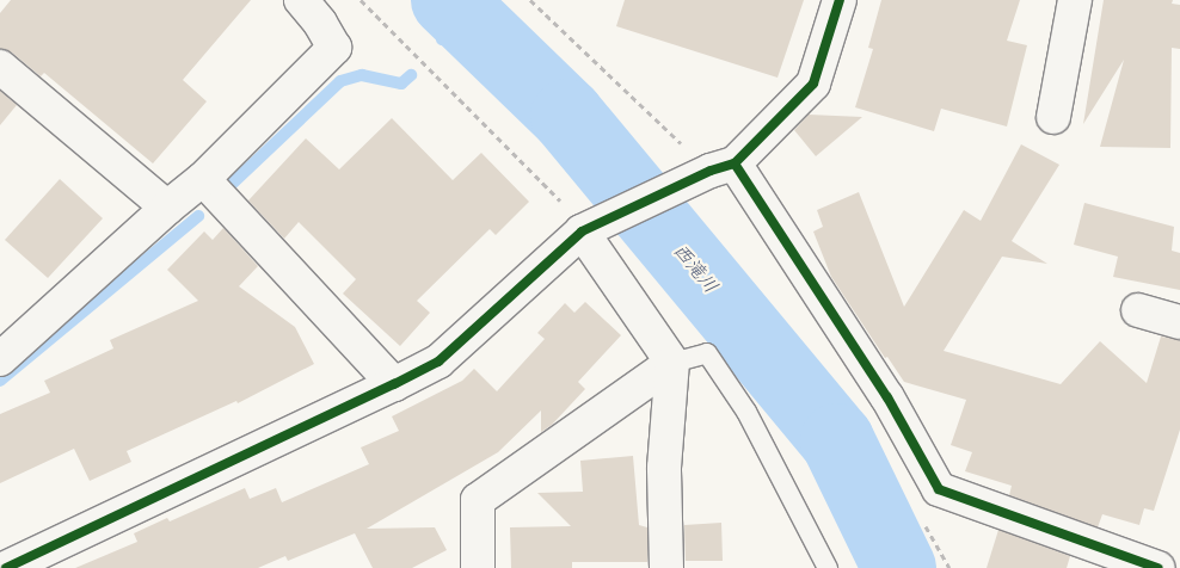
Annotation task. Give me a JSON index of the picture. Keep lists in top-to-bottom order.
{
  "water": ["西滝川"]
}
